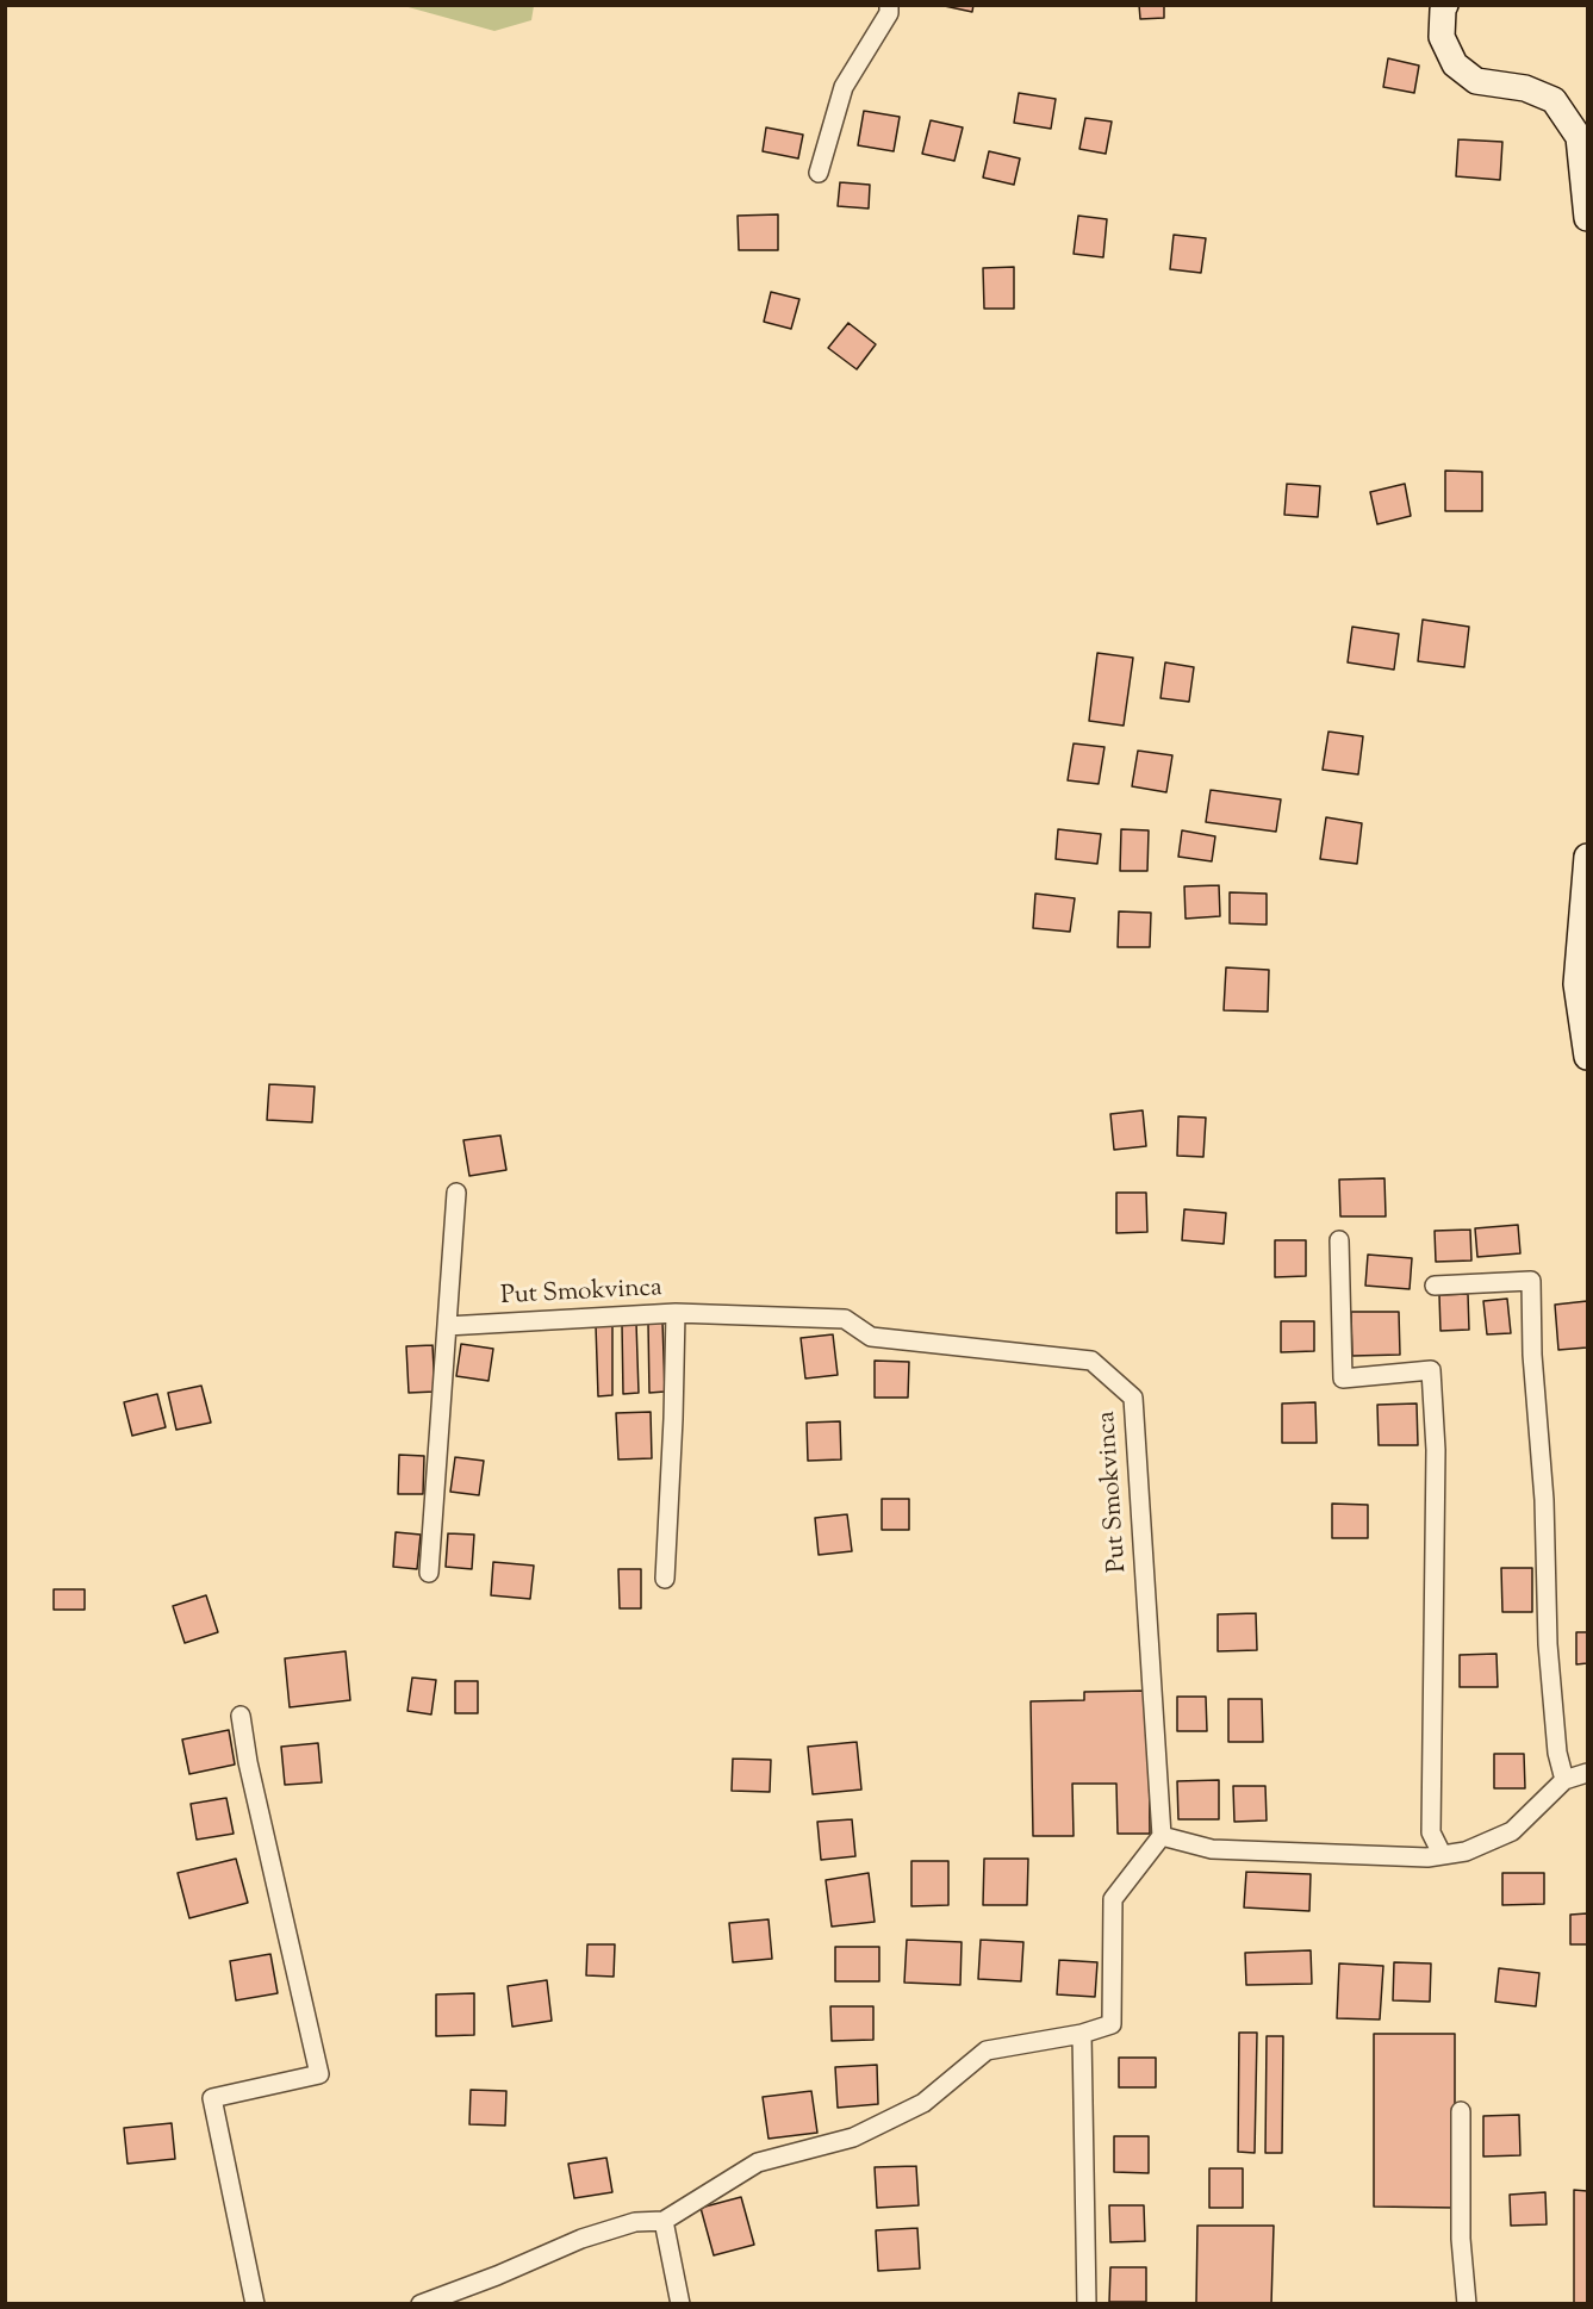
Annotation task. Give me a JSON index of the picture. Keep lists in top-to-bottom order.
{
  "streets": {
    "street": ["Put Smokvinca"]
  }
}
